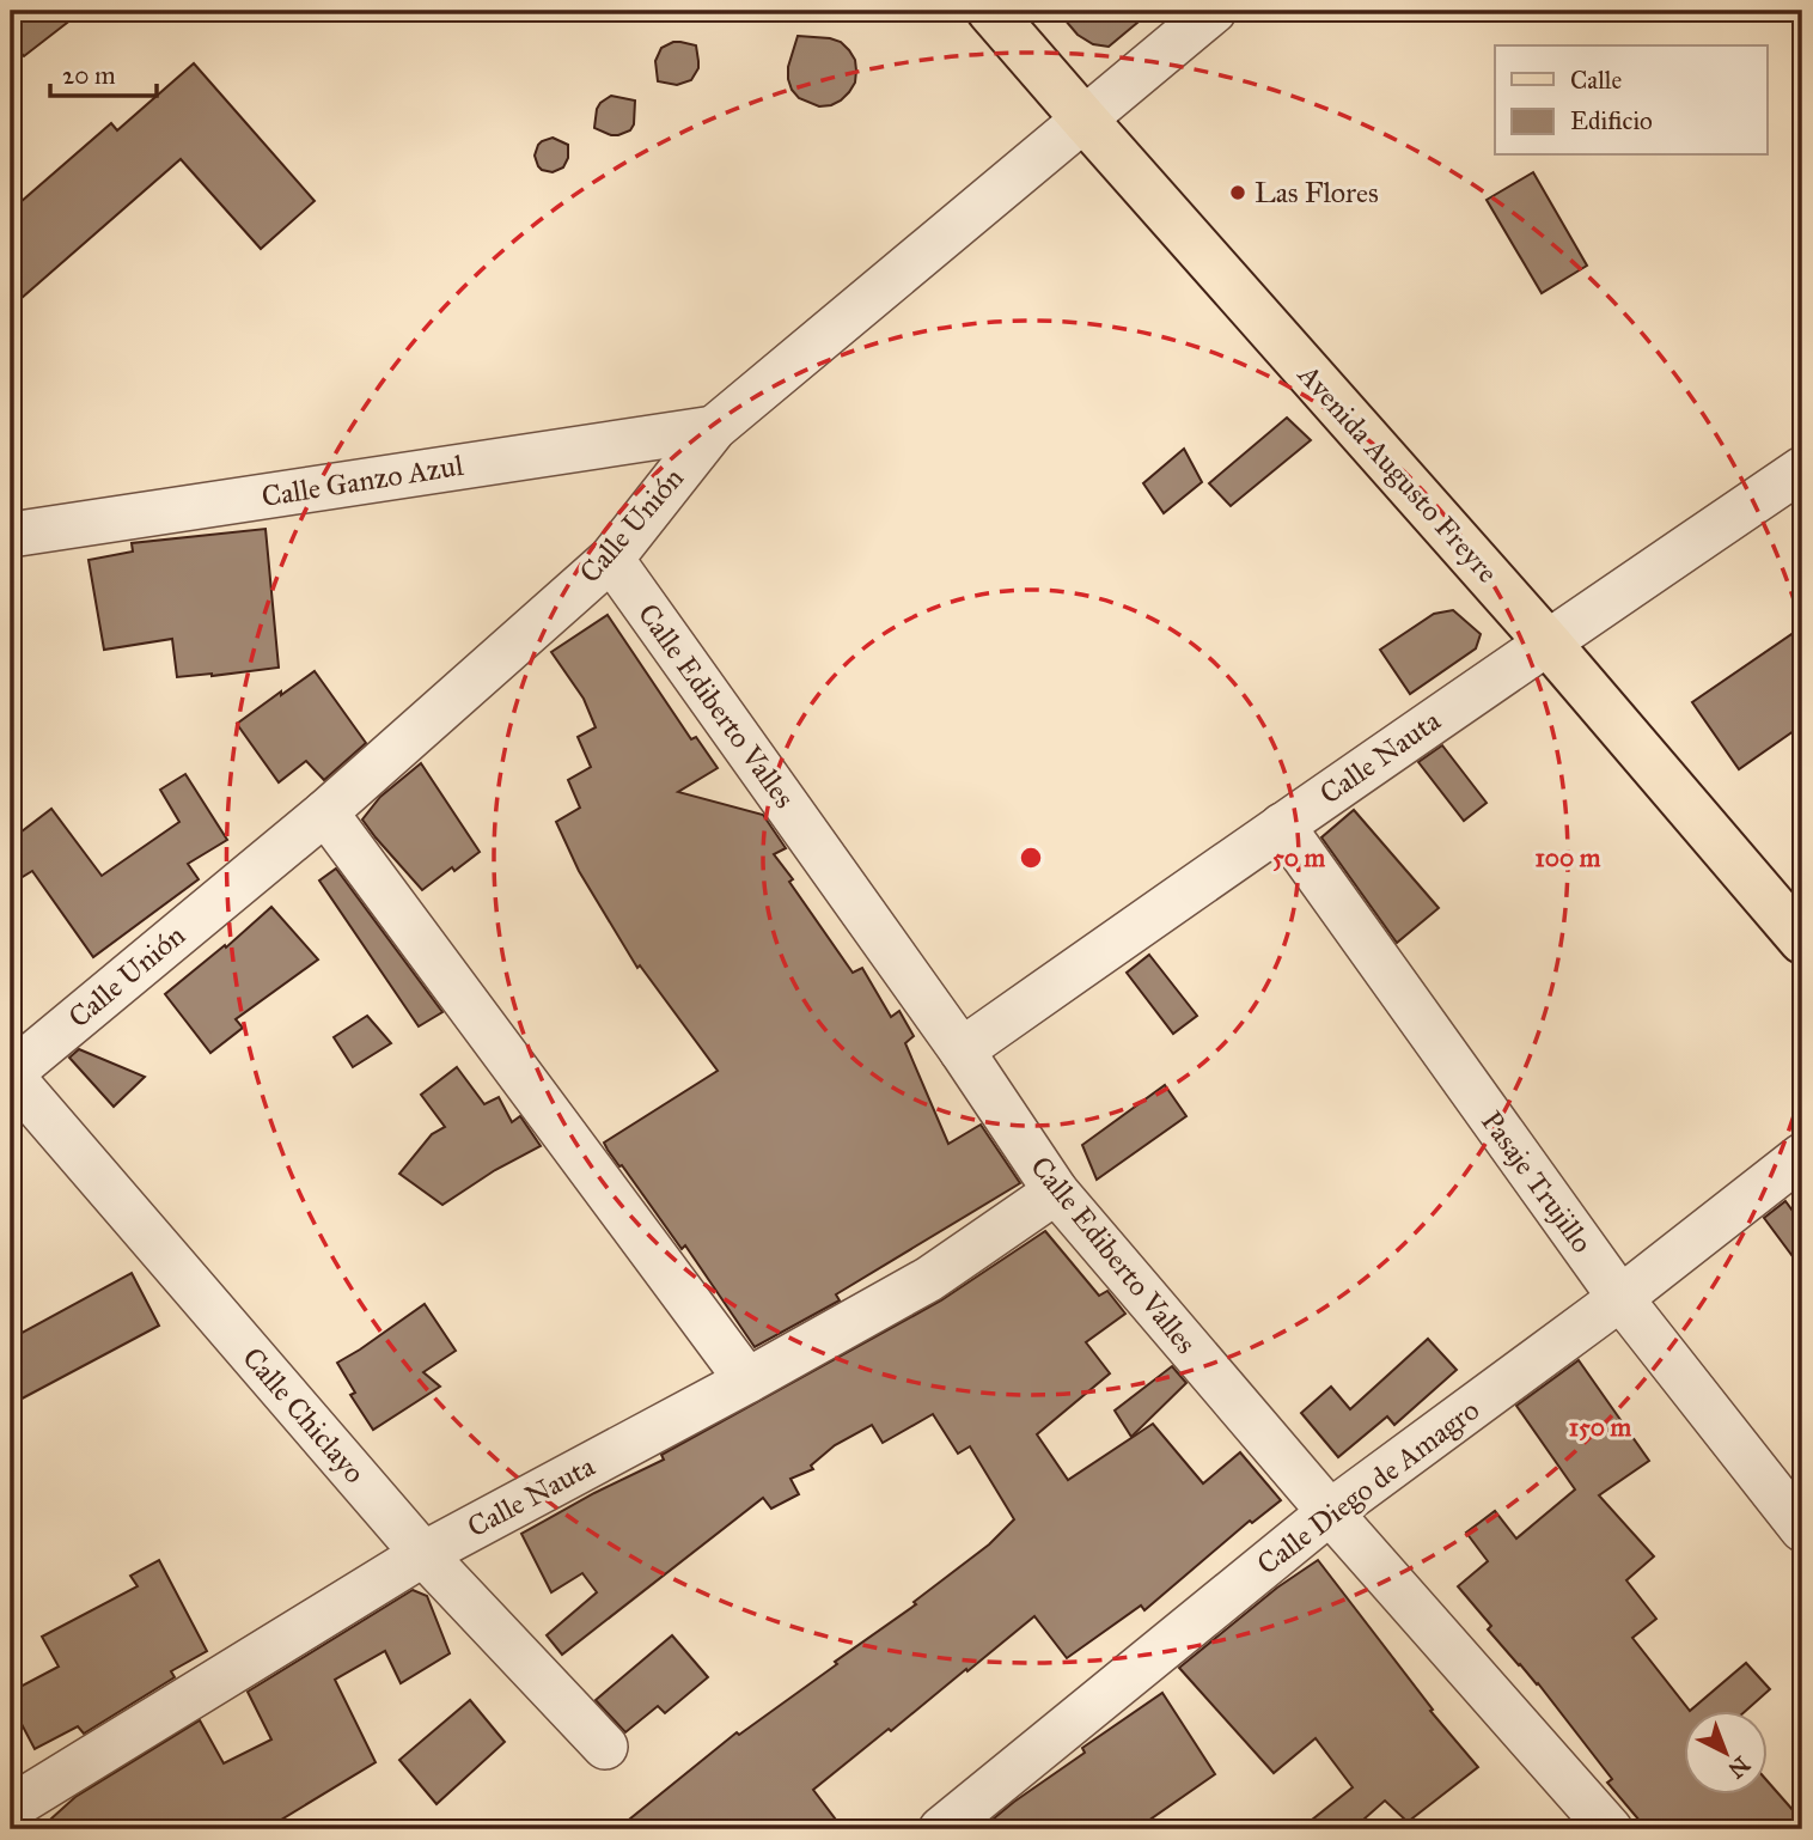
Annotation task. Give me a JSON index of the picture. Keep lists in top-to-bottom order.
{
  "streets": {
    "main road": ["Avenida Augusto Freyre"],
    "street": [
      "Calle Ganzo Azul",
      "Calle Unión",
      "Calle Ediberto Valles",
      "Calle Nauta",
      "Pasaje Trujillo",
      "Calle Chiclayo",
      "Calle Diego de Amagro"
    ]
  },
  "crossings": [
    ["Avenida Augusto Freyre", "Calle Unión"],
    ["Avenida Augusto Freyre", "Calle Nauta"],
    ["Calle Ganzo Azul", "Calle Unión"],
    ["Calle Unión", "Calle Ediberto Valles"],
    ["Calle Unión", "Calle Chiclayo"],
    ["Calle Ediberto Valles", "Calle Nauta"],
    ["Calle Ediberto Valles", "Calle Diego de Amagro"],
    ["Calle Nauta", "Pasaje Trujillo"],
    ["Calle Nauta", "Calle Chiclayo"],
    ["Pasaje Trujillo", "Calle Diego de Amagro"]
  ],
  "places": ["Las Flores"],
  "legend": ["Calle", "Edificio"],
  "scale_bar": "20 m",
  "north": "bottom right",
  "rings": ["50 m", "100 m", "150 m"]
}
